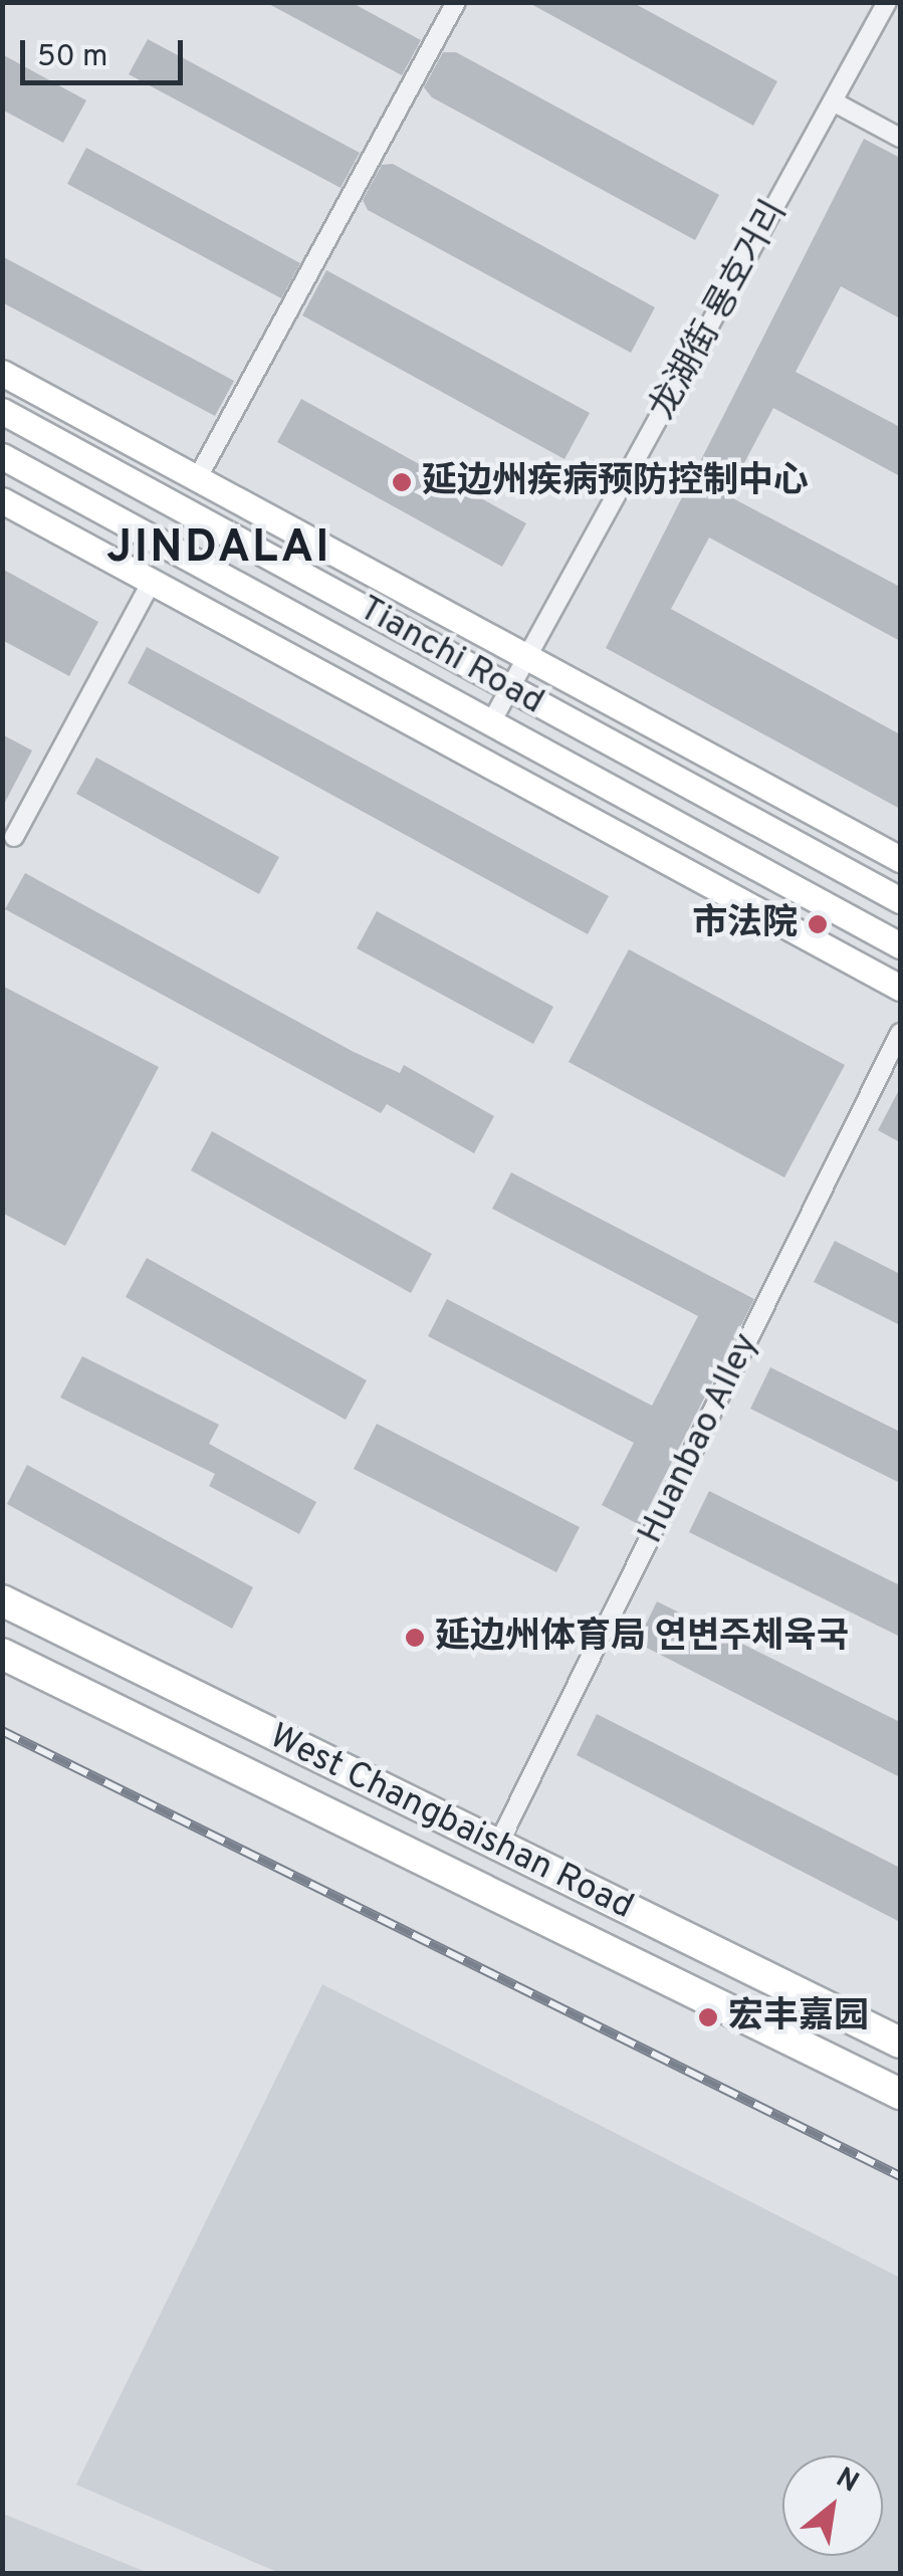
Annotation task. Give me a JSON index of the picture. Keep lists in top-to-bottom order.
{
  "streets": {
    "main road": ["West Changbaishan Road"],
    "street": ["龙湖街 룡호거리", "Tianchi Road", "Huanbao Alley"]
  },
  "crossings": [
    ["龙湖街 룡호거리", "Tianchi Road"],
    ["Huanbao Alley", "West Changbaishan Road"]
  ],
  "districts": ["JINDALAI"],
  "places": [
    "延边州疾病预防控制中心",
    "市法院",
    "延边州体育局 연변주체육국",
    "宏丰嘉园"
  ],
  "scale_bar": "50 m",
  "north": "top right"
}
